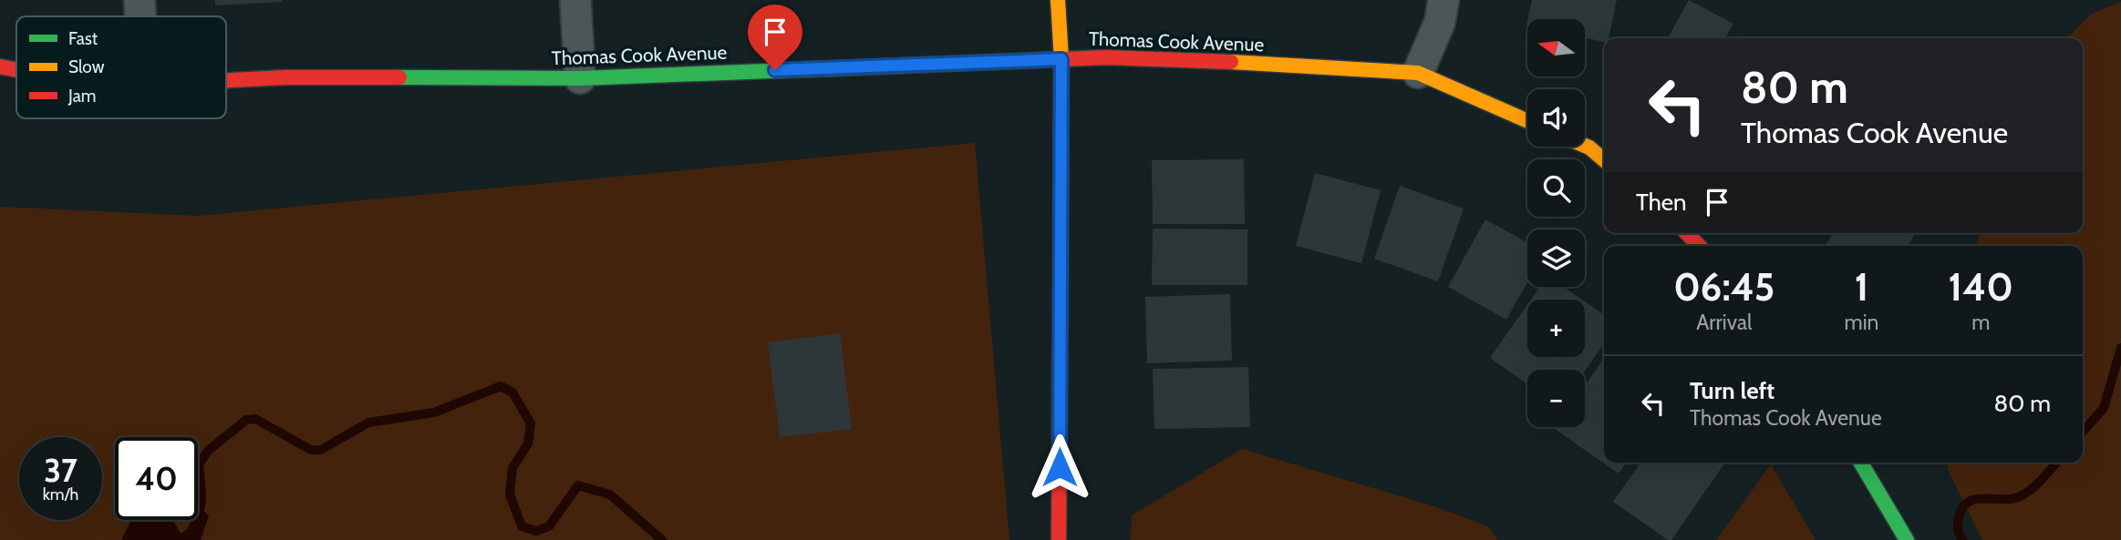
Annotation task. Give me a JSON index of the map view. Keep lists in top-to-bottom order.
{
  "streets": {
    "street": ["Thomas Cook Avenue"]
  },
  "legend": ["Fast", "Slow", "Jam"],
  "north": "left",
  "page": {
    "map_buttons": ["+", "−"],
    "turn": ["80 m", "Thomas Cook Avenue"],
    "then": "Then",
    "eta": [
      "06:45",
      "Arrival",
      "1",
      "min",
      "140",
      "m"
    ],
    "list": [
      {
        "name": "Turn left",
        "note": "Thomas Cook Avenue",
        "value": "80 m"
      }
    ],
    "speed": "37 km/h",
    "limit": "40"
  }
}
